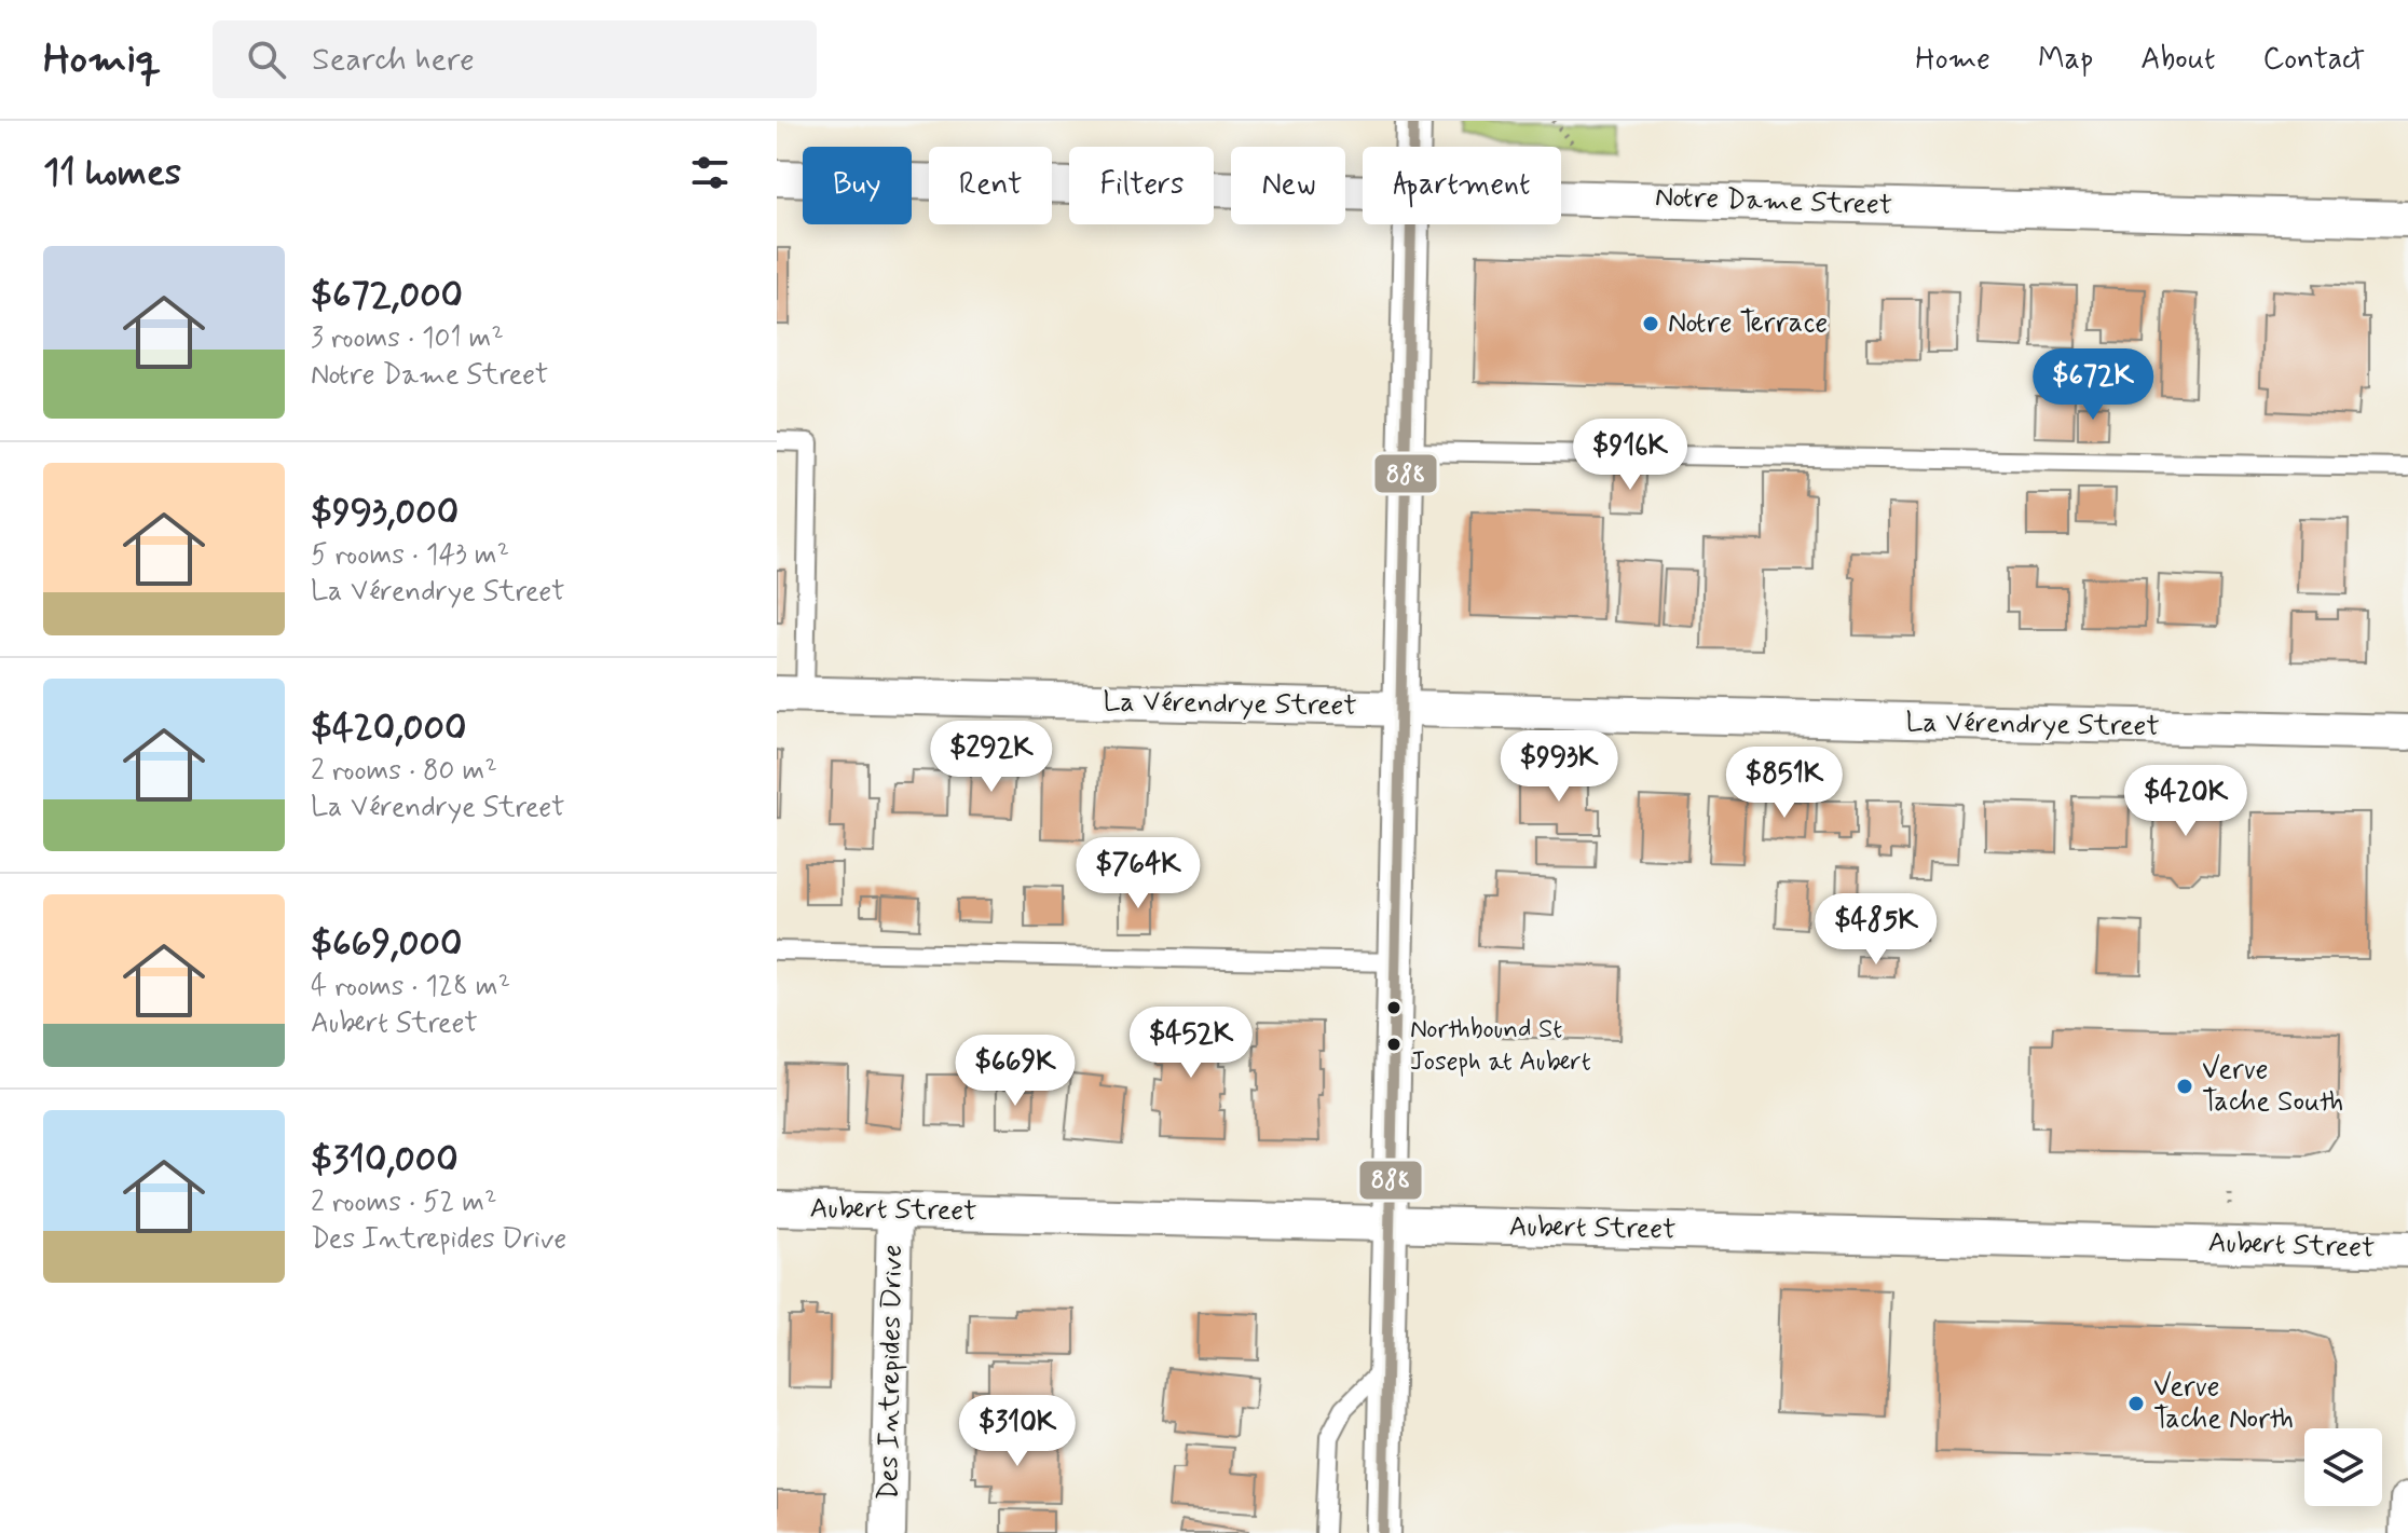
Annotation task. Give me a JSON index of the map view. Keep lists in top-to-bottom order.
{
  "streets": {
    "street": [
      "Notre Dame Street",
      "La Vérendrye Street",
      "Aubert Street",
      "Des Intrepides Drive"
    ]
  },
  "crossings": [
    ["Aubert Street", "Des Intrepides Drive"]
  ],
  "places": [
    "Notre Terrace",
    "Northbound St Joseph at Aubert",
    "Verve Tache South",
    "Verve Tache North"
  ],
  "lines": ["transit line 888"],
  "page": {
    "header": "Homiq",
    "search": "Search here",
    "nav": [
      "Home",
      "Map",
      "About",
      "Contact"
    ],
    "heading": "11 homes",
    "chip": [
      "Buy",
      "Rent",
      "Filters",
      "New",
      "Apartment"
    ],
    "list": [
      {
        "name": "$672,000",
        "note": "3 rooms · 101 m² · Notre Dame Street"
      },
      {
        "name": "$993,000",
        "note": "5 rooms · 143 m² · La Vérendrye Street"
      },
      {
        "name": "$420,000",
        "note": "2 rooms · 80 m² · La Vérendrye Street"
      },
      {
        "name": "$669,000",
        "note": "4 rooms · 128 m² · Aubert Street"
      },
      {
        "name": "$310,000",
        "note": "2 rooms · 52 m² · Des Intrepides Drive"
      }
    ],
    "price": [
      "$672K",
      "$916K",
      "$292K",
      "$993K",
      "$851K",
      "$420K",
      "$764K",
      "$485K",
      "$452K",
      "$669K",
      "$310K"
    ]
  }
}
